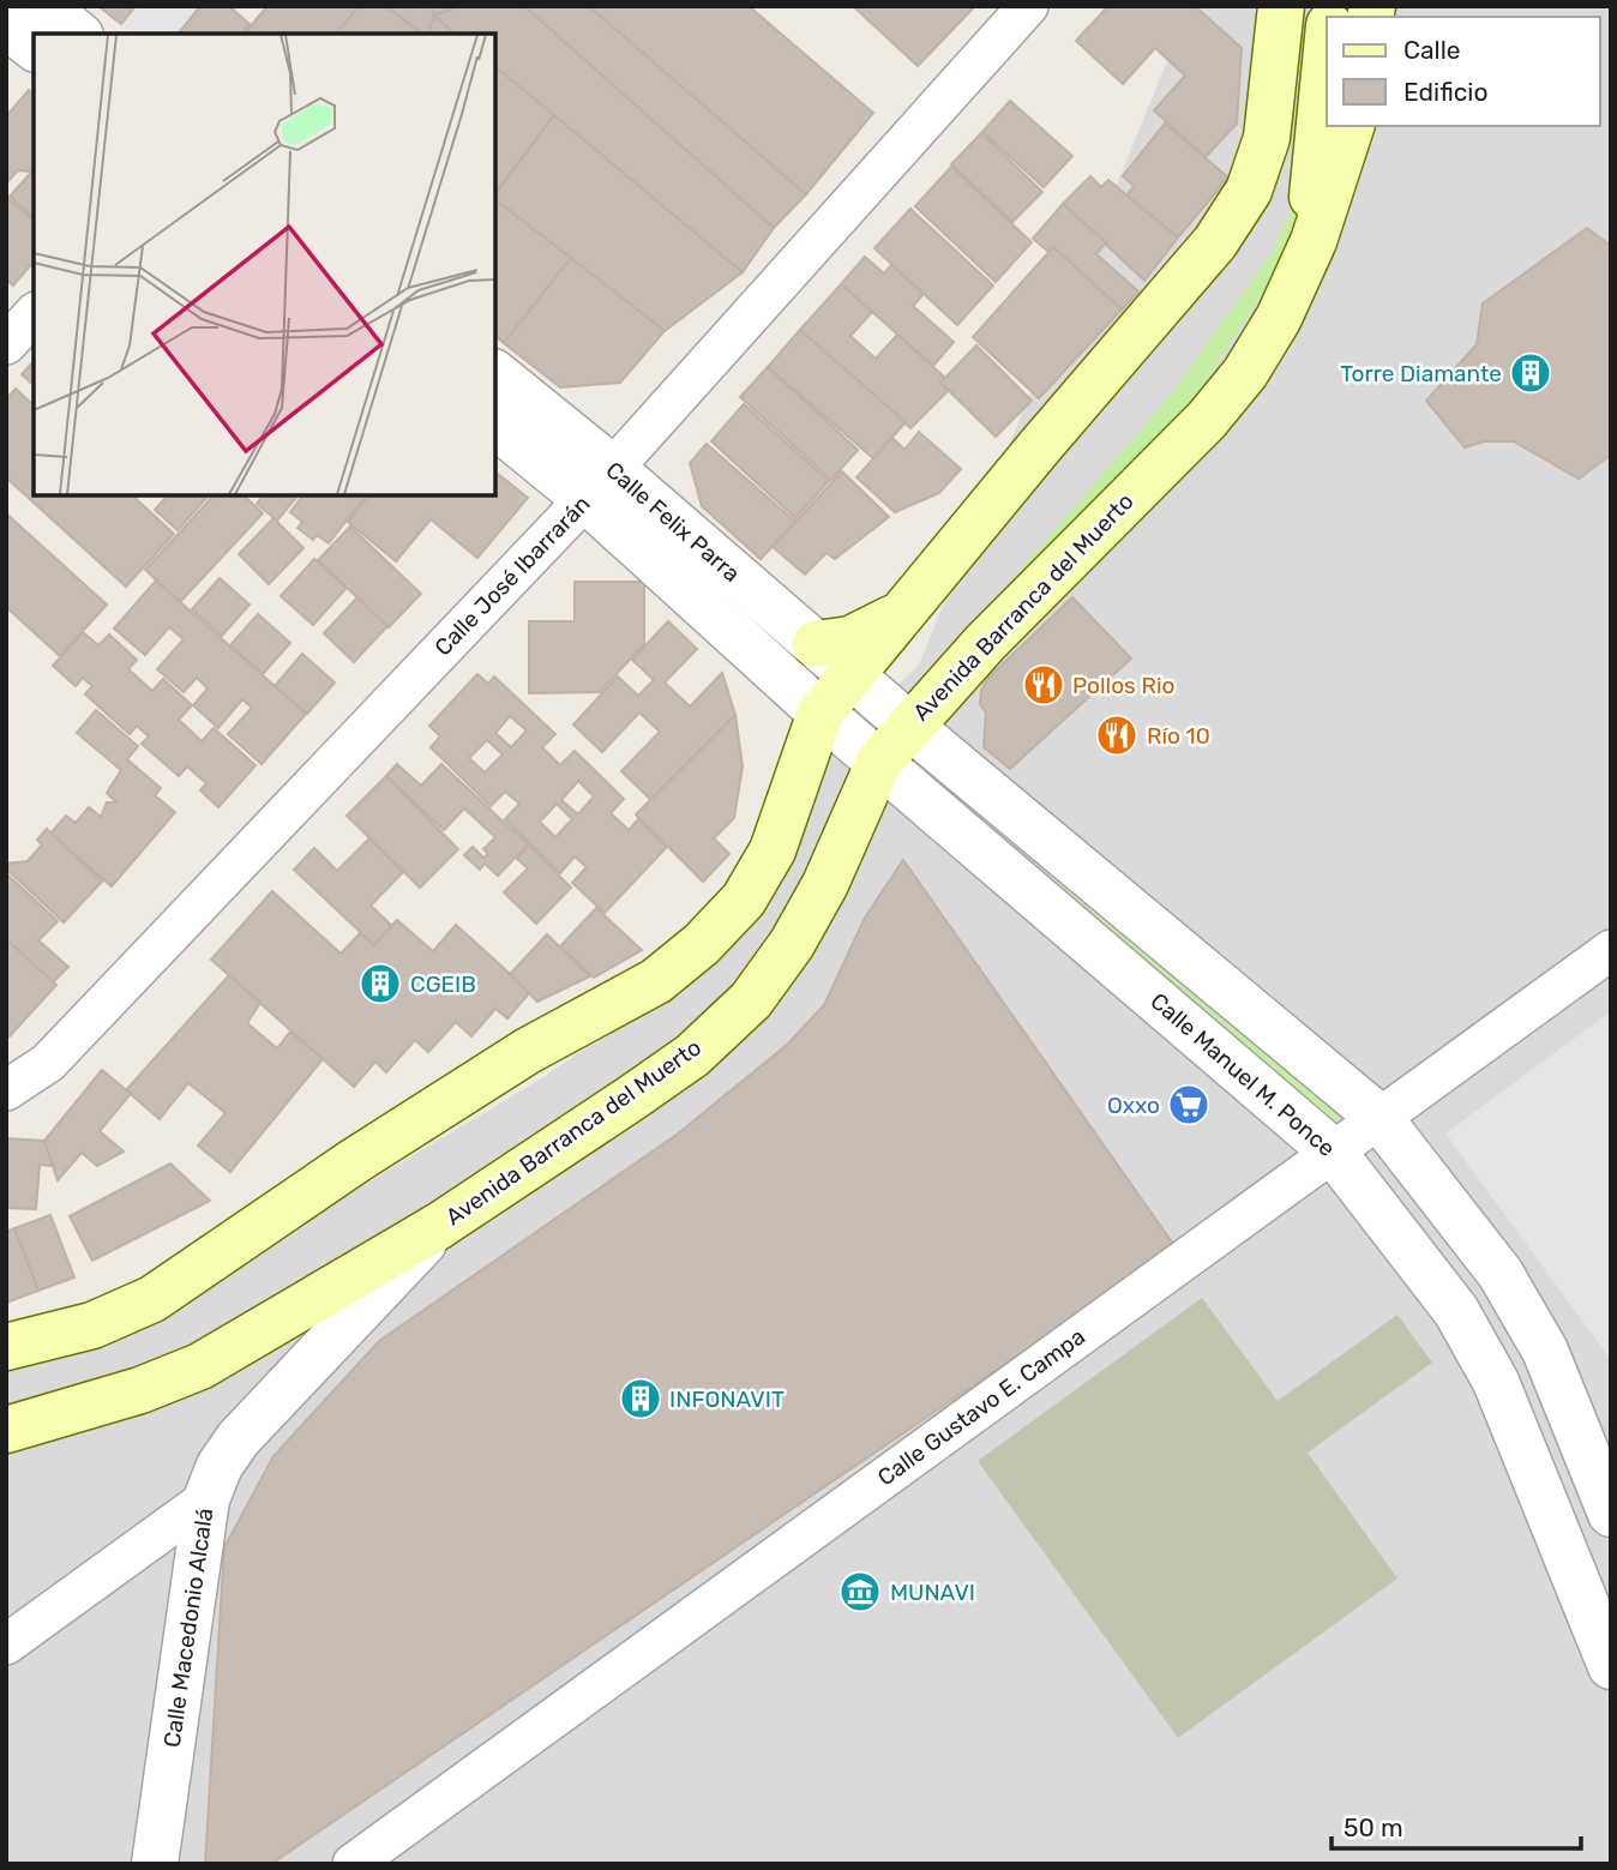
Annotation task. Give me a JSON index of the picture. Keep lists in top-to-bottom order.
{
  "streets": {
    "main road": ["Avenida Barranca del Muerto"],
    "street": [
      "Calle Felix Parra",
      "Calle José Ibarrarán",
      "Calle Manuel M. Ponce",
      "Calle Gustavo E. Campa",
      "Calle Macedonio Alcalá"
    ]
  },
  "crossings": [
    ["Calle Felix Parra", "Calle José Ibarrarán"],
    ["Calle Felix Parra", "Calle Manuel M. Ponce"],
    ["Avenida Barranca del Muerto", "Calle Manuel M. Ponce"],
    ["Avenida Barranca del Muerto", "Calle Macedonio Alcalá"],
    ["Calle Manuel M. Ponce", "Calle Gustavo E. Campa"]
  ],
  "places": {
    "building": ["Torre Diamante", "CGEIB", "INFONAVIT"],
    "restaurant": ["Pollos Rio", "Río 10"],
    "supermarket": ["Oxxo"],
    "museum": ["MUNAVI"]
  },
  "legend": ["Calle", "Edificio"],
  "scale_bar": "50 m"
}
